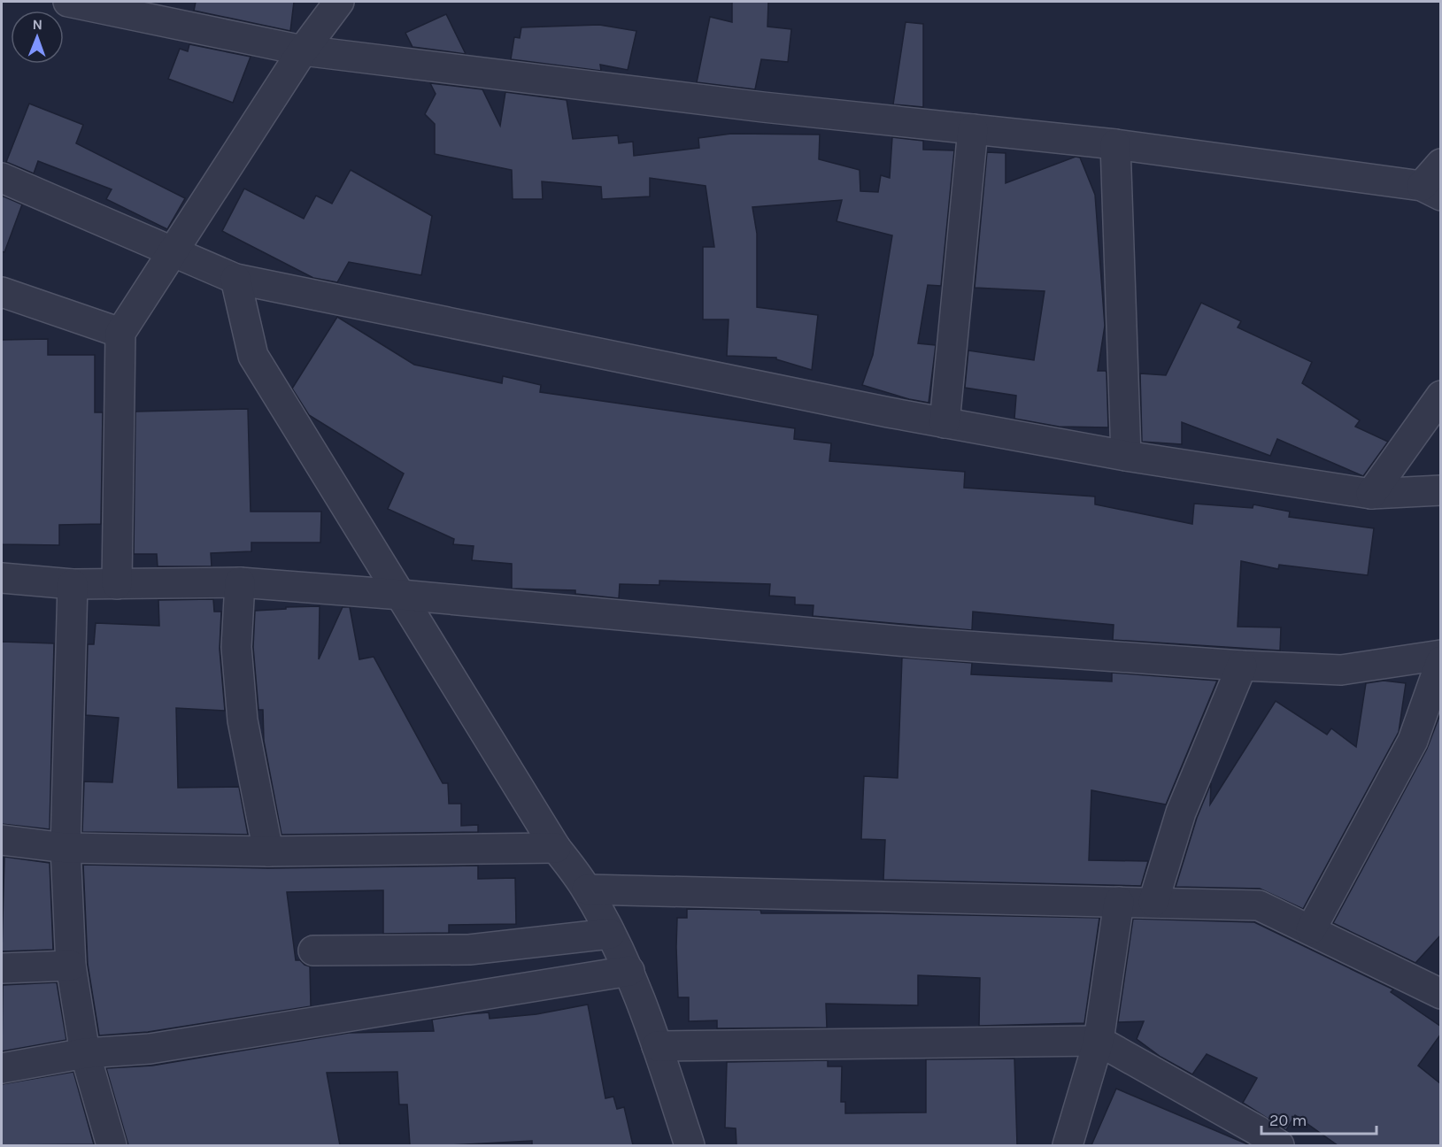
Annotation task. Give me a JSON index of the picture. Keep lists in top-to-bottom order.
{
  "scale_bar": "20 m",
  "north": "top"
}
